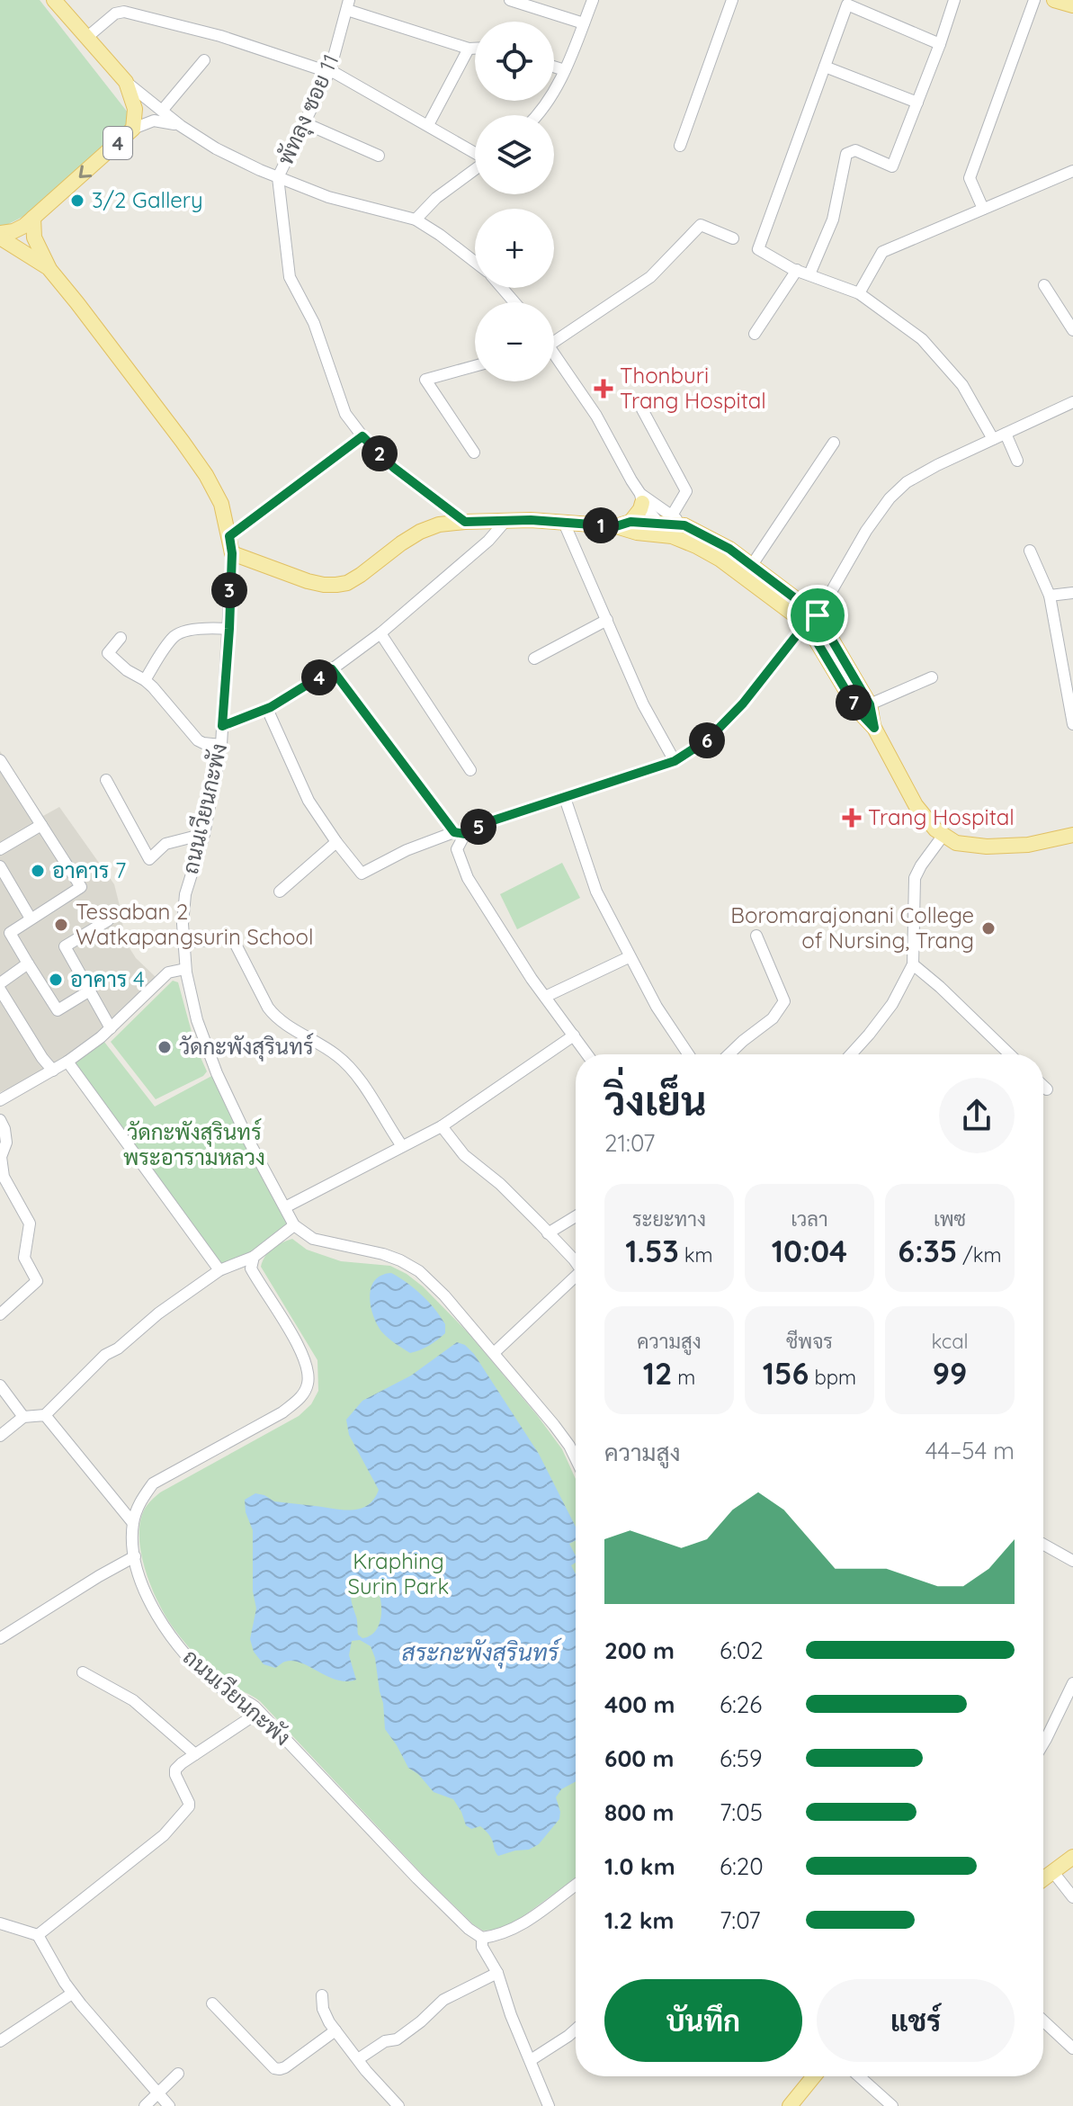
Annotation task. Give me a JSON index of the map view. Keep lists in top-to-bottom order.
{
  "streets": {
    "main road": ["4", "ถนนเวียนกะพัง"],
    "street": ["พัทลุง ซอย 11"]
  },
  "crossings": [
    ["4", "ถนนเวียนกะพัง"]
  ],
  "water": ["สระกะพังสุรินทร์"],
  "parks": ["วัดกะพังสุรินทร์ พระอารามหลวง", "Kraphing Surin Park"],
  "places": {
    "other": [
      "3/2 Gallery",
      "อาคาร 7",
      "Tessaban 2 Watkapangsurin School",
      "Boromarajonani College of Nursing, Trang",
      "อาคาร 4",
      "วัดกะพังสุรินทร์"
    ],
    "health": ["Thonburi Trang Hospital", "Trang Hospital"]
  },
  "page": {
    "map_buttons": ["+", "−"],
    "pins": [
      "2",
      "1",
      "3",
      "4",
      "7",
      "6",
      "5"
    ],
    "heading": ["วิ่งเย็น", "21:07"],
    "stats": [
      ["ระยะทาง", "1.53 km"],
      ["เวลา", "10:04"],
      ["เพซ", "6:35 /km"],
      ["ความสูง", "12 m"],
      ["ชีพจร", "156 bpm"],
      ["kcal", "99"]
    ],
    "chart": ["ความสูง", "44–54 m"],
    "list": [
      {
        "name": "200 m",
        "note": "6:02"
      },
      {
        "name": "400 m",
        "note": "6:26"
      },
      {
        "name": "600 m",
        "note": "6:59"
      },
      {
        "name": "800 m",
        "note": "7:05"
      },
      {
        "name": "1.0 km",
        "note": "6:20"
      },
      {
        "name": "1.2 km",
        "note": "7:07"
      }
    ],
    "buttons": ["บันทึก", "แชร์"]
  }
}
